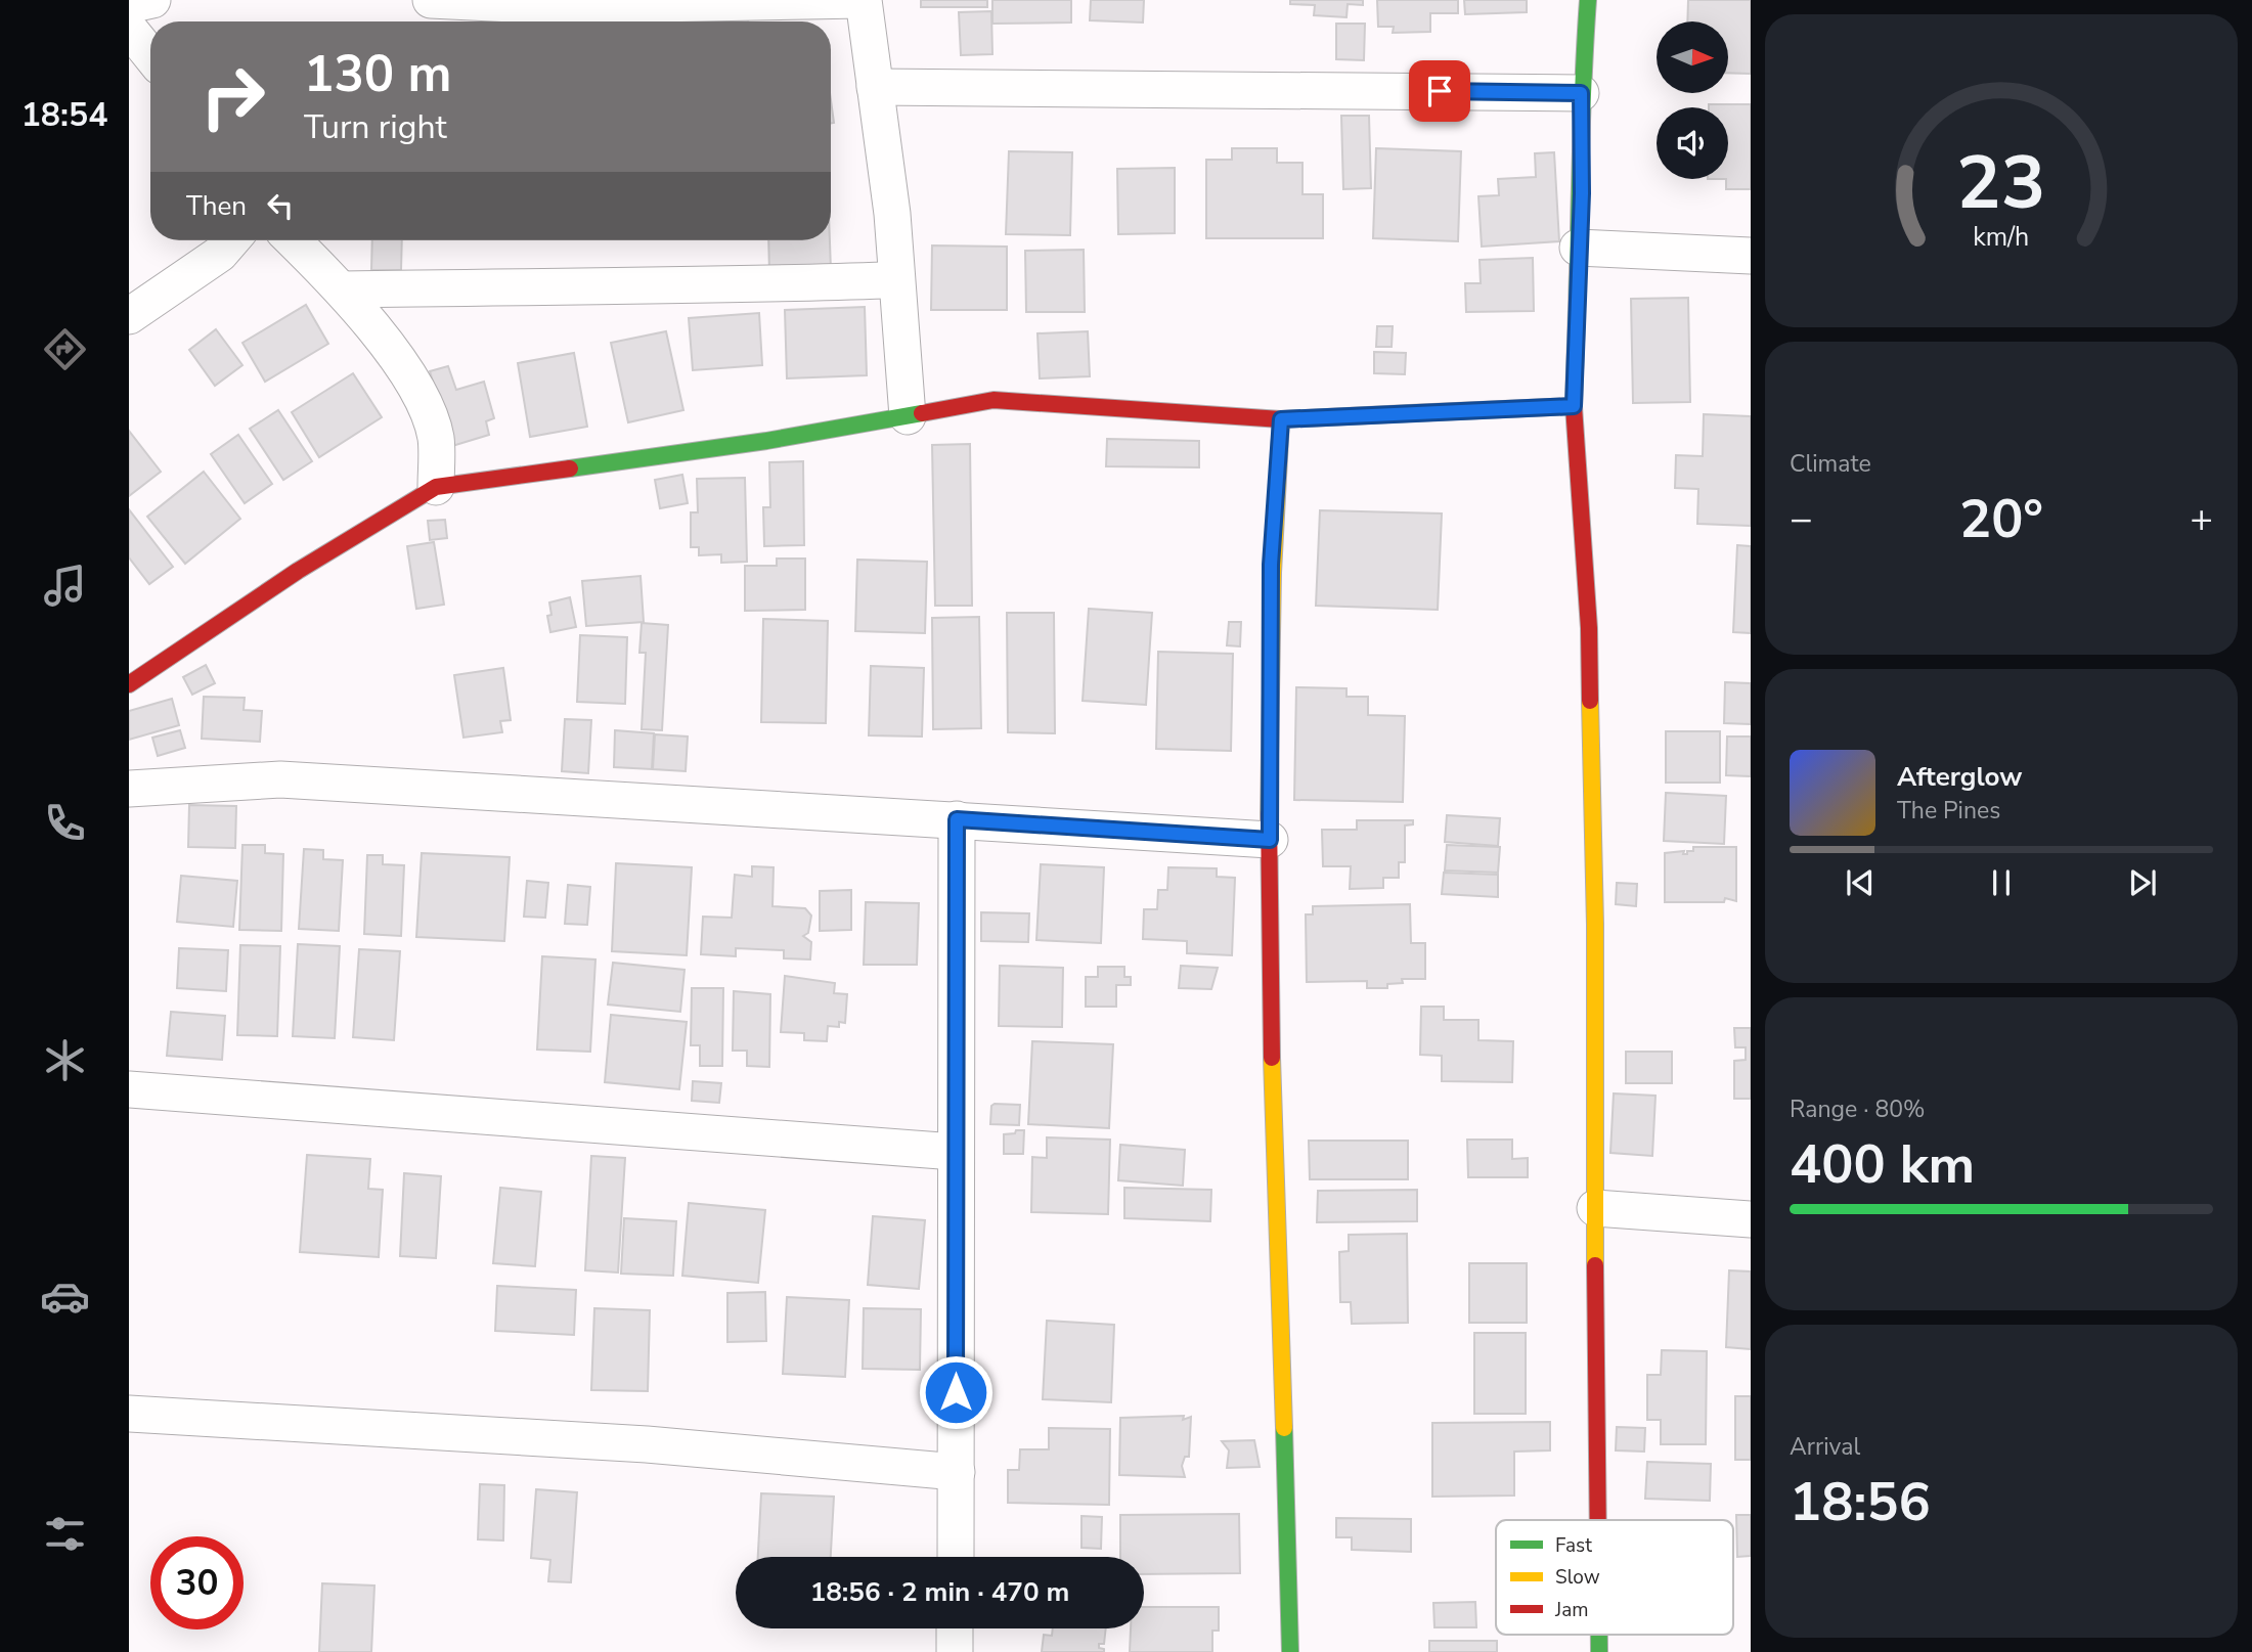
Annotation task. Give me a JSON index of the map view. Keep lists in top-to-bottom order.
{
  "legend": ["Fast", "Slow", "Jam"],
  "north": "right",
  "page": {
    "tabs": "18:54",
    "turn": ["130 m", "Turn right"],
    "then": "Then",
    "tile": [
      "Climate",
      ["Range · 80%", "400 km"],
      ["Arrival", "18:56"]
    ],
    "heat": ["−", "20°", "+"],
    "song": ["Afterglow", "The Pines"],
    "limit": "30",
    "trip": "18:56 · 2 min · 470 m",
    "gauge": ["23", "km/h"]
  }
}
